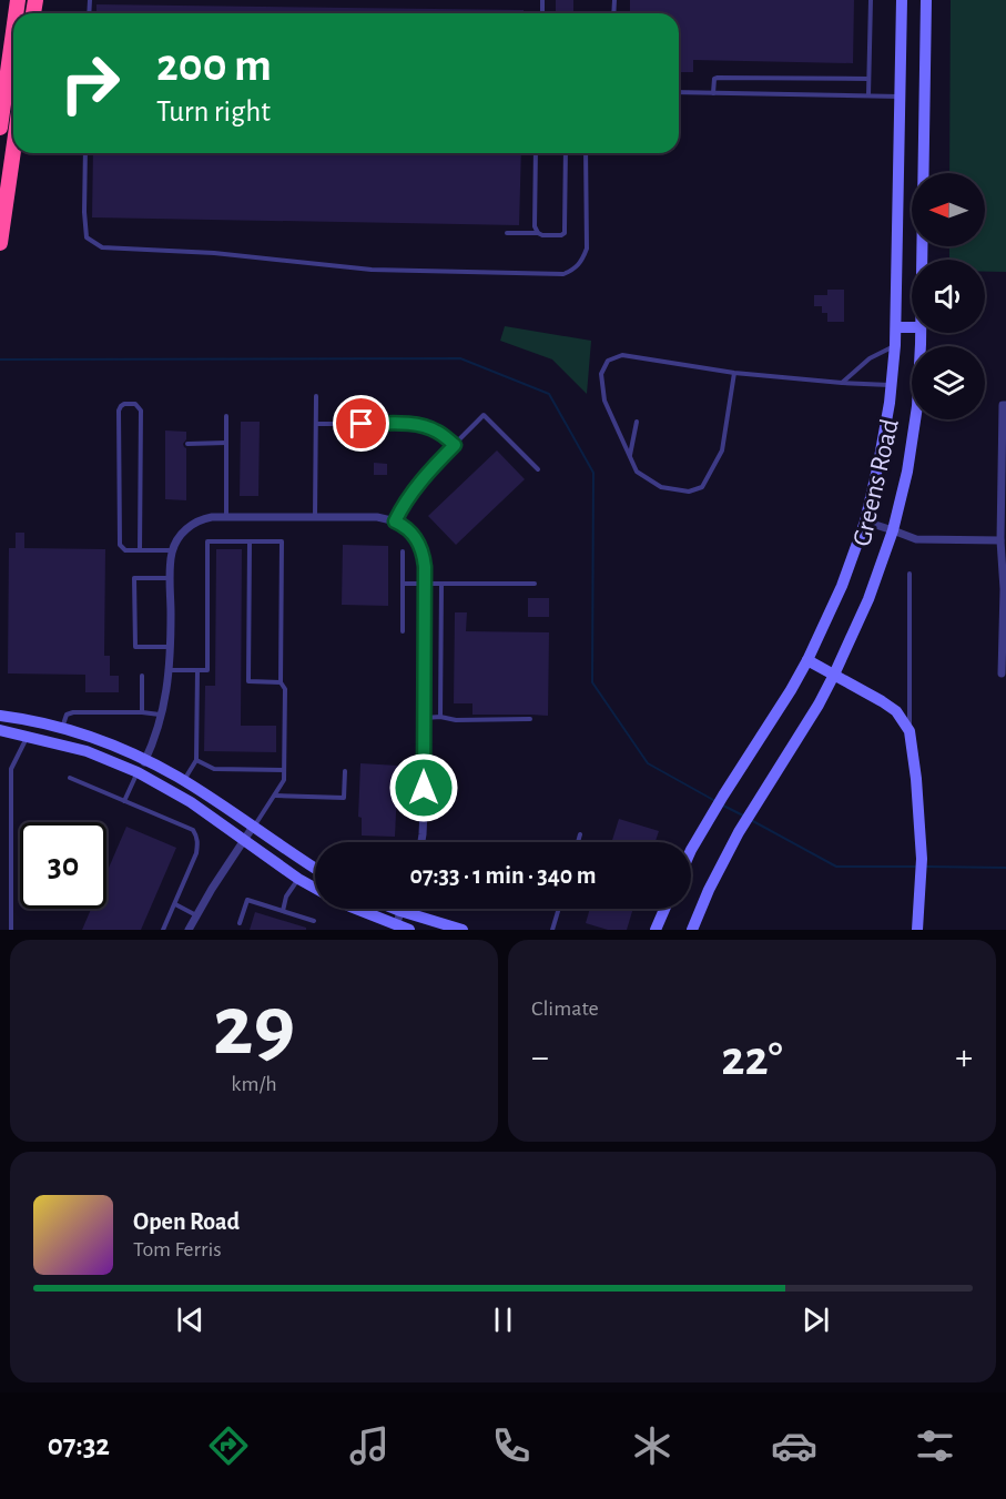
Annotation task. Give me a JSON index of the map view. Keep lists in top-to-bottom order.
{
  "streets": {
    "main road": ["Greens Road"]
  },
  "north": "left",
  "page": {
    "turn": ["200 m", "Turn right"],
    "limit": "30",
    "trip": "07:33 · 1 min · 340 m",
    "tile": [
      ["29", "km/h"],
      "Climate"
    ],
    "heat": ["−", "22°", "+"],
    "song": ["Open Road", "Tom Ferris"],
    "tabs": "07:32"
  }
}
